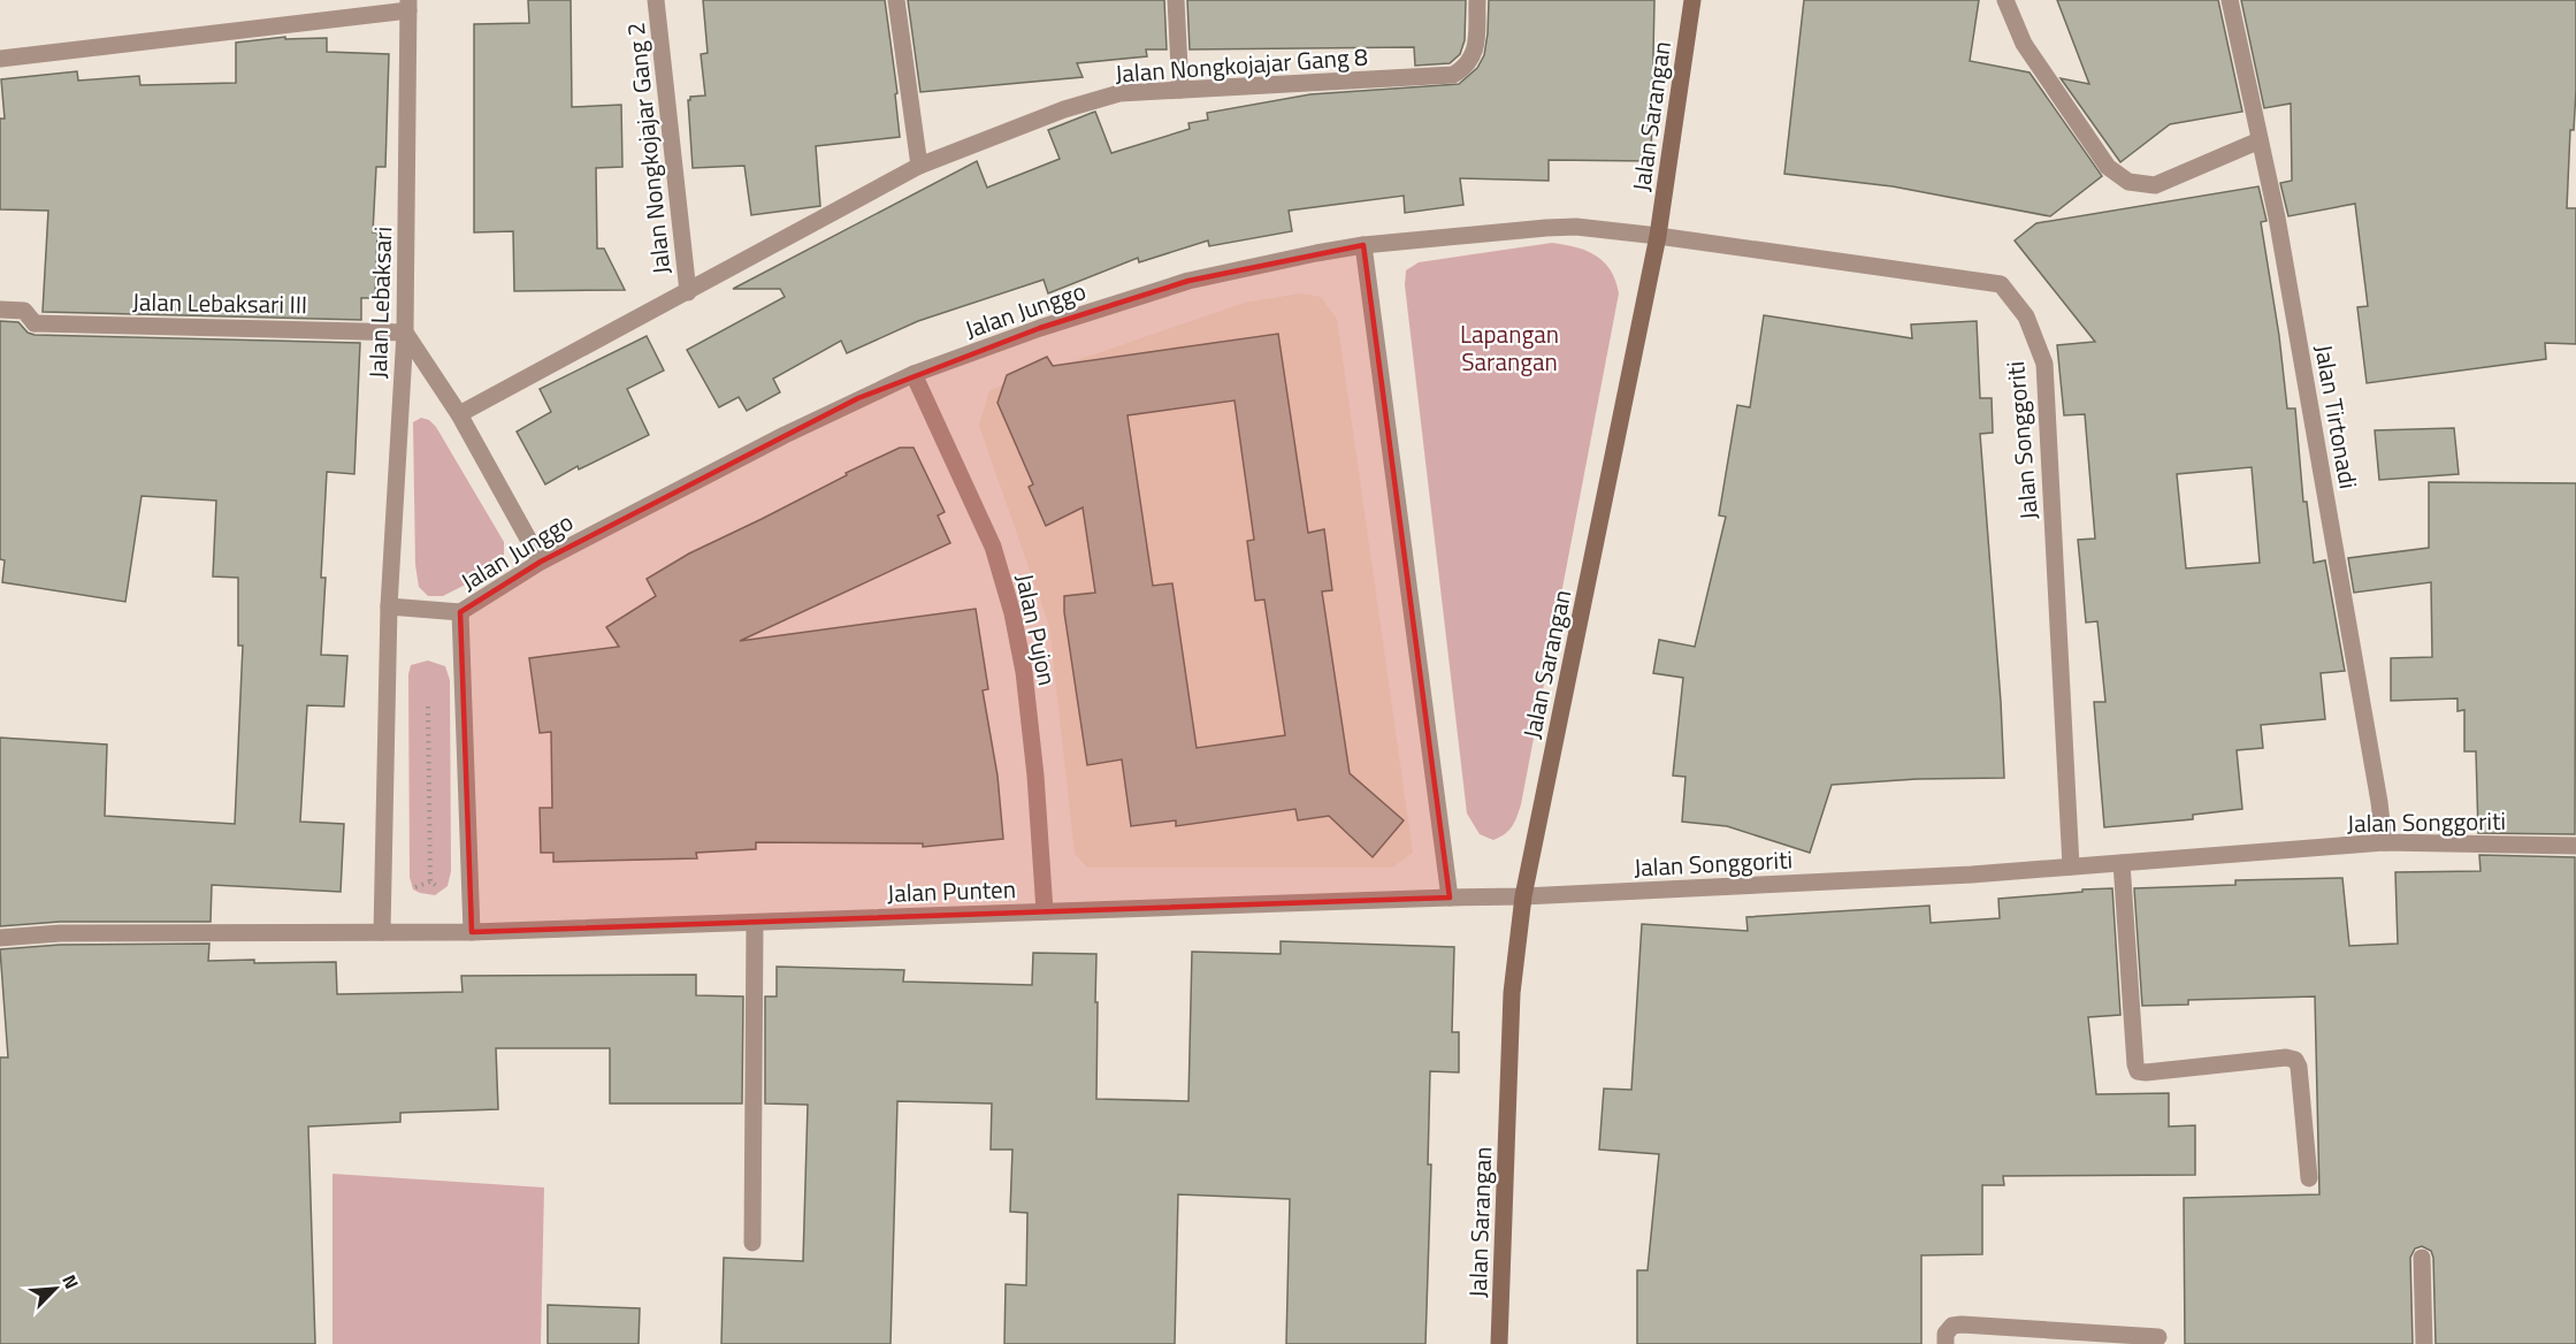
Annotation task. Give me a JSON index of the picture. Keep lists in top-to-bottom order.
{
  "streets": {
    "main road": ["Jalan Sarangan"],
    "street": [
      "Jalan Nongkojajar Gang 8",
      "Jalan Nongkojajar Gang 2",
      "Jalan Lebaksari III",
      "Jalan Lebaksari",
      "Jalan Junggo",
      "Jalan Tirtonadi",
      "Jalan Songgoriti",
      "Jalan Pujon",
      "Jalan Punten"
    ]
  },
  "crossings": [
    ["Jalan Nongkojajar Gang 8", "Jalan Nongkojajar Gang 2"],
    ["Jalan Sarangan", "Jalan Junggo"],
    ["Jalan Sarangan", "Jalan Songgoriti"],
    ["Jalan Sarangan", "Jalan Punten"],
    ["Jalan Lebaksari III", "Jalan Lebaksari"],
    ["Jalan Lebaksari", "Jalan Punten"],
    ["Jalan Junggo", "Jalan Songgoriti"],
    ["Jalan Junggo", "Jalan Pujon"],
    ["Jalan Tirtonadi", "Jalan Songgoriti"],
    ["Jalan Songgoriti", "Jalan Punten"],
    ["Jalan Pujon", "Jalan Punten"]
  ],
  "parks": ["Lapangan Sarangan"],
  "north": "top right"
}
